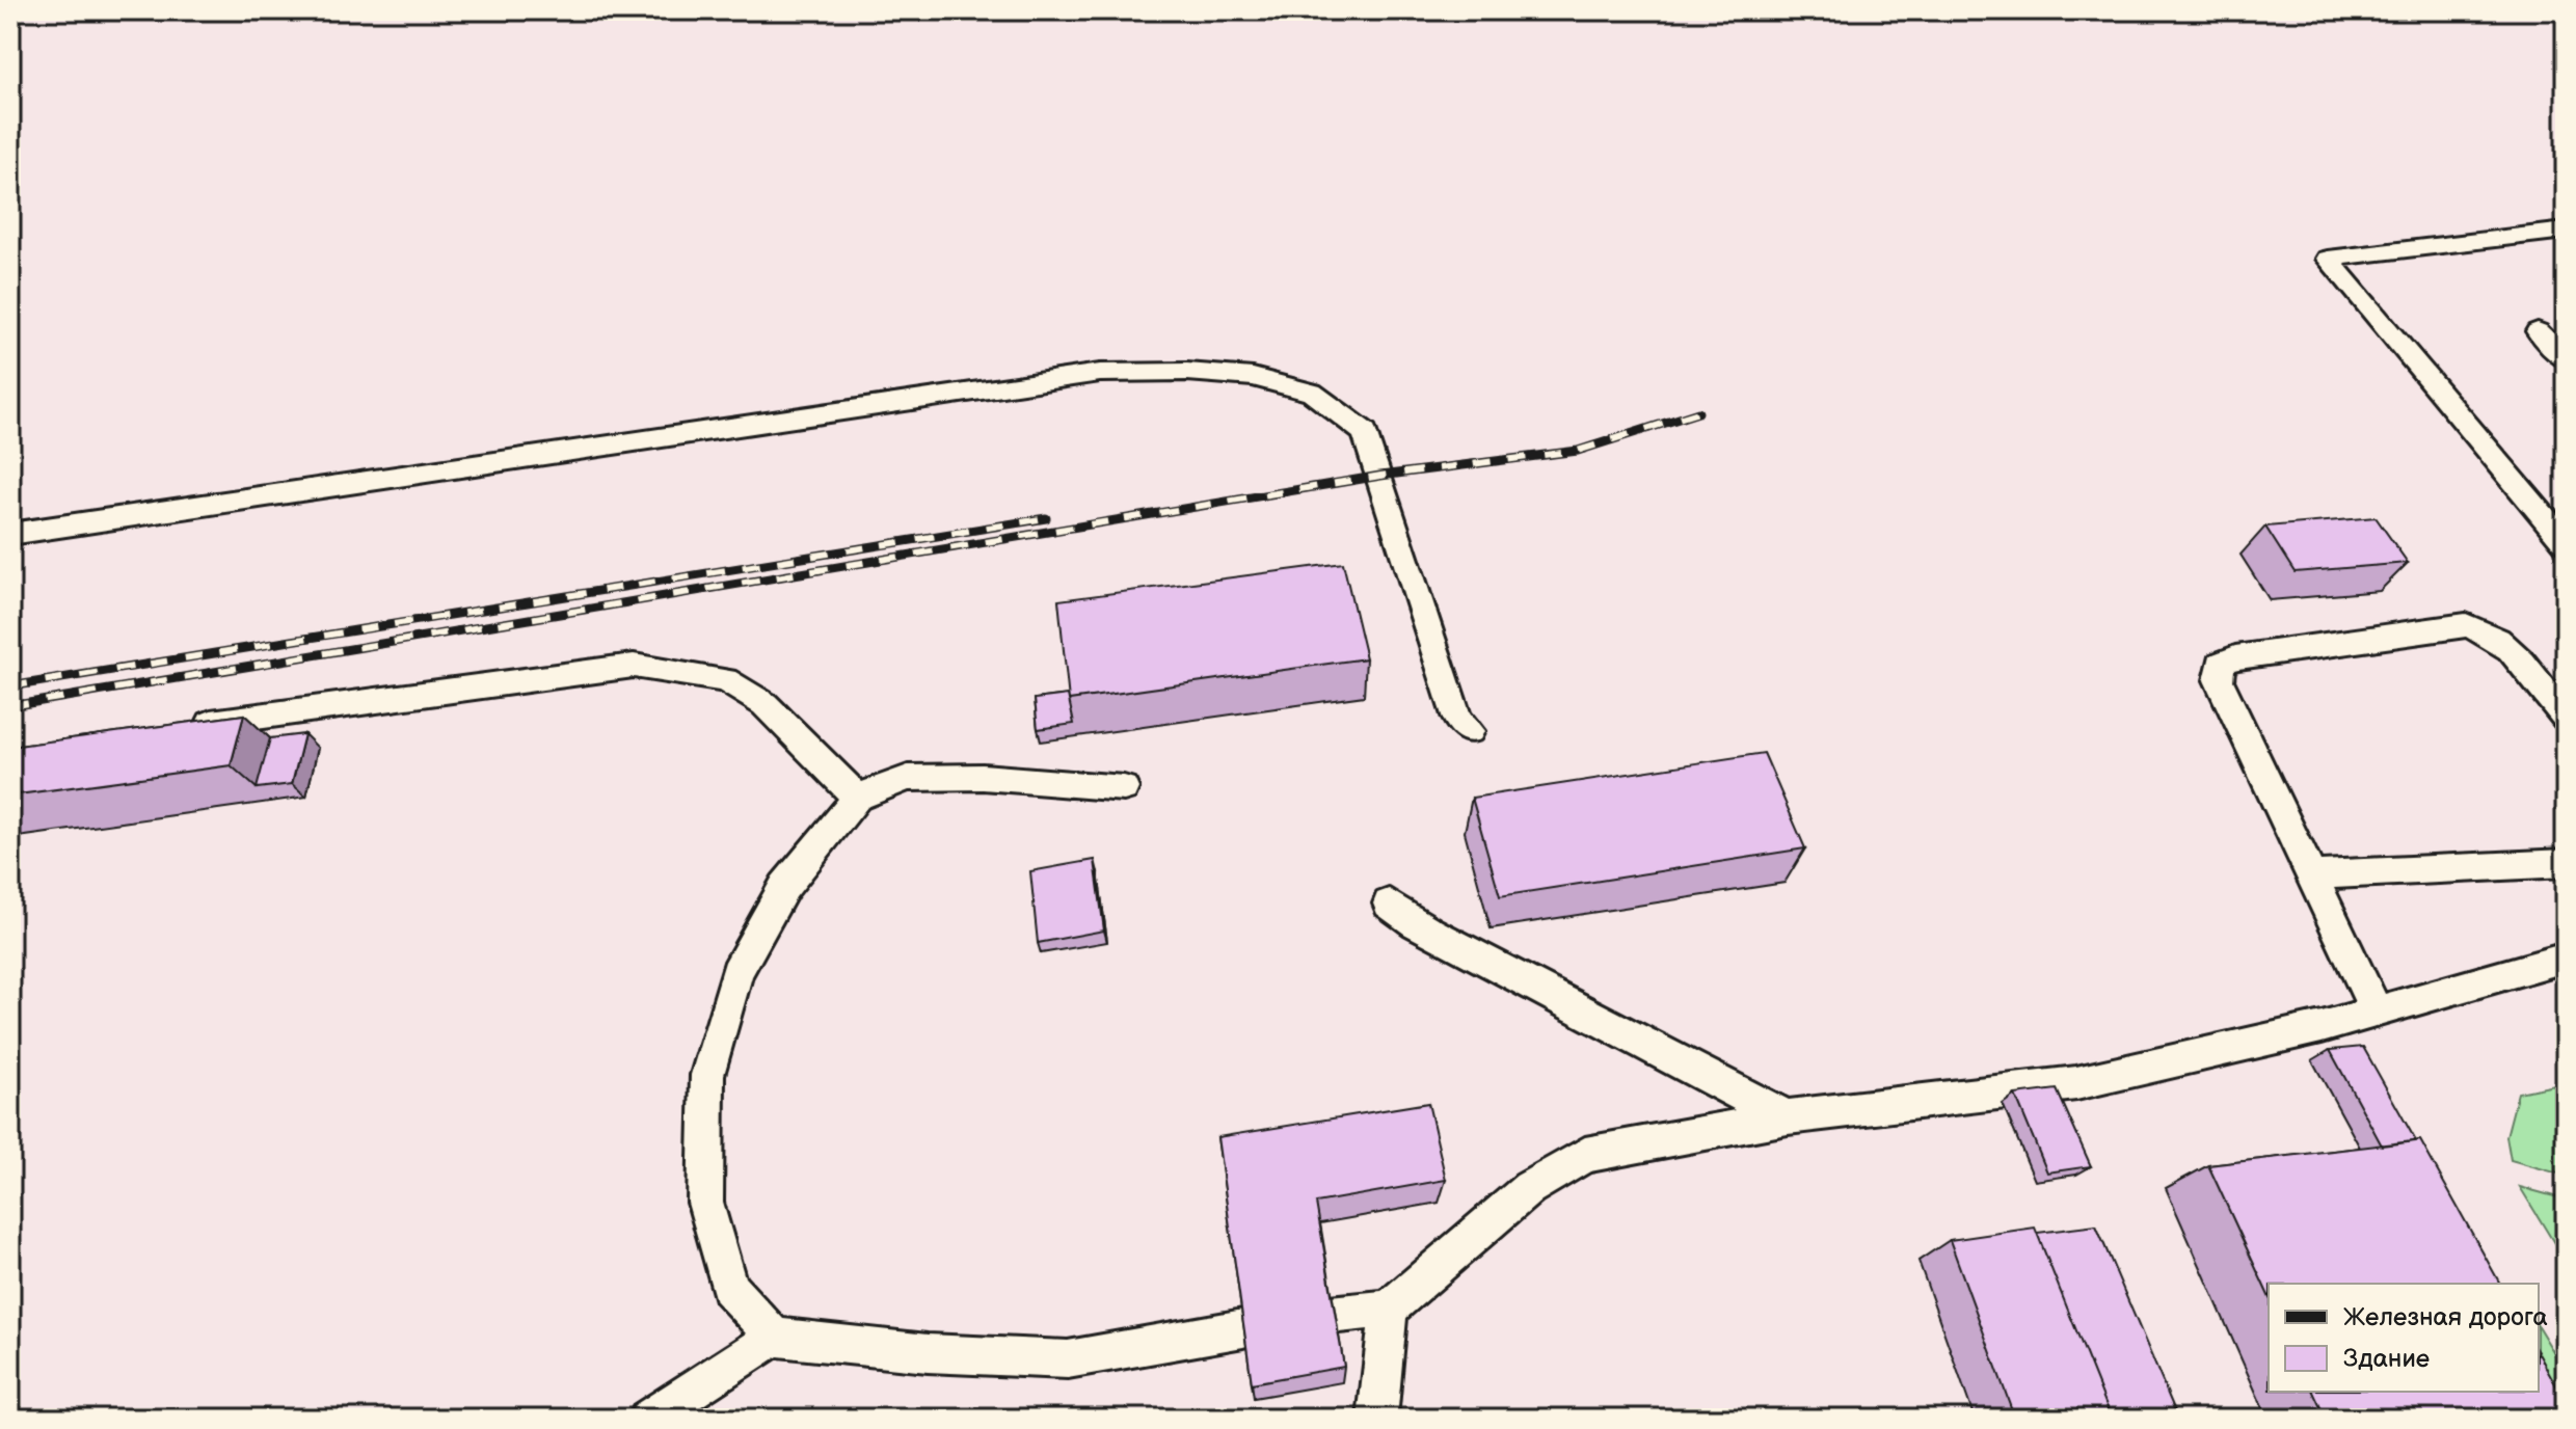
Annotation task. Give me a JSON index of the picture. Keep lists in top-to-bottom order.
{
  "legend": ["Железная дорога", "Здание"]
}
